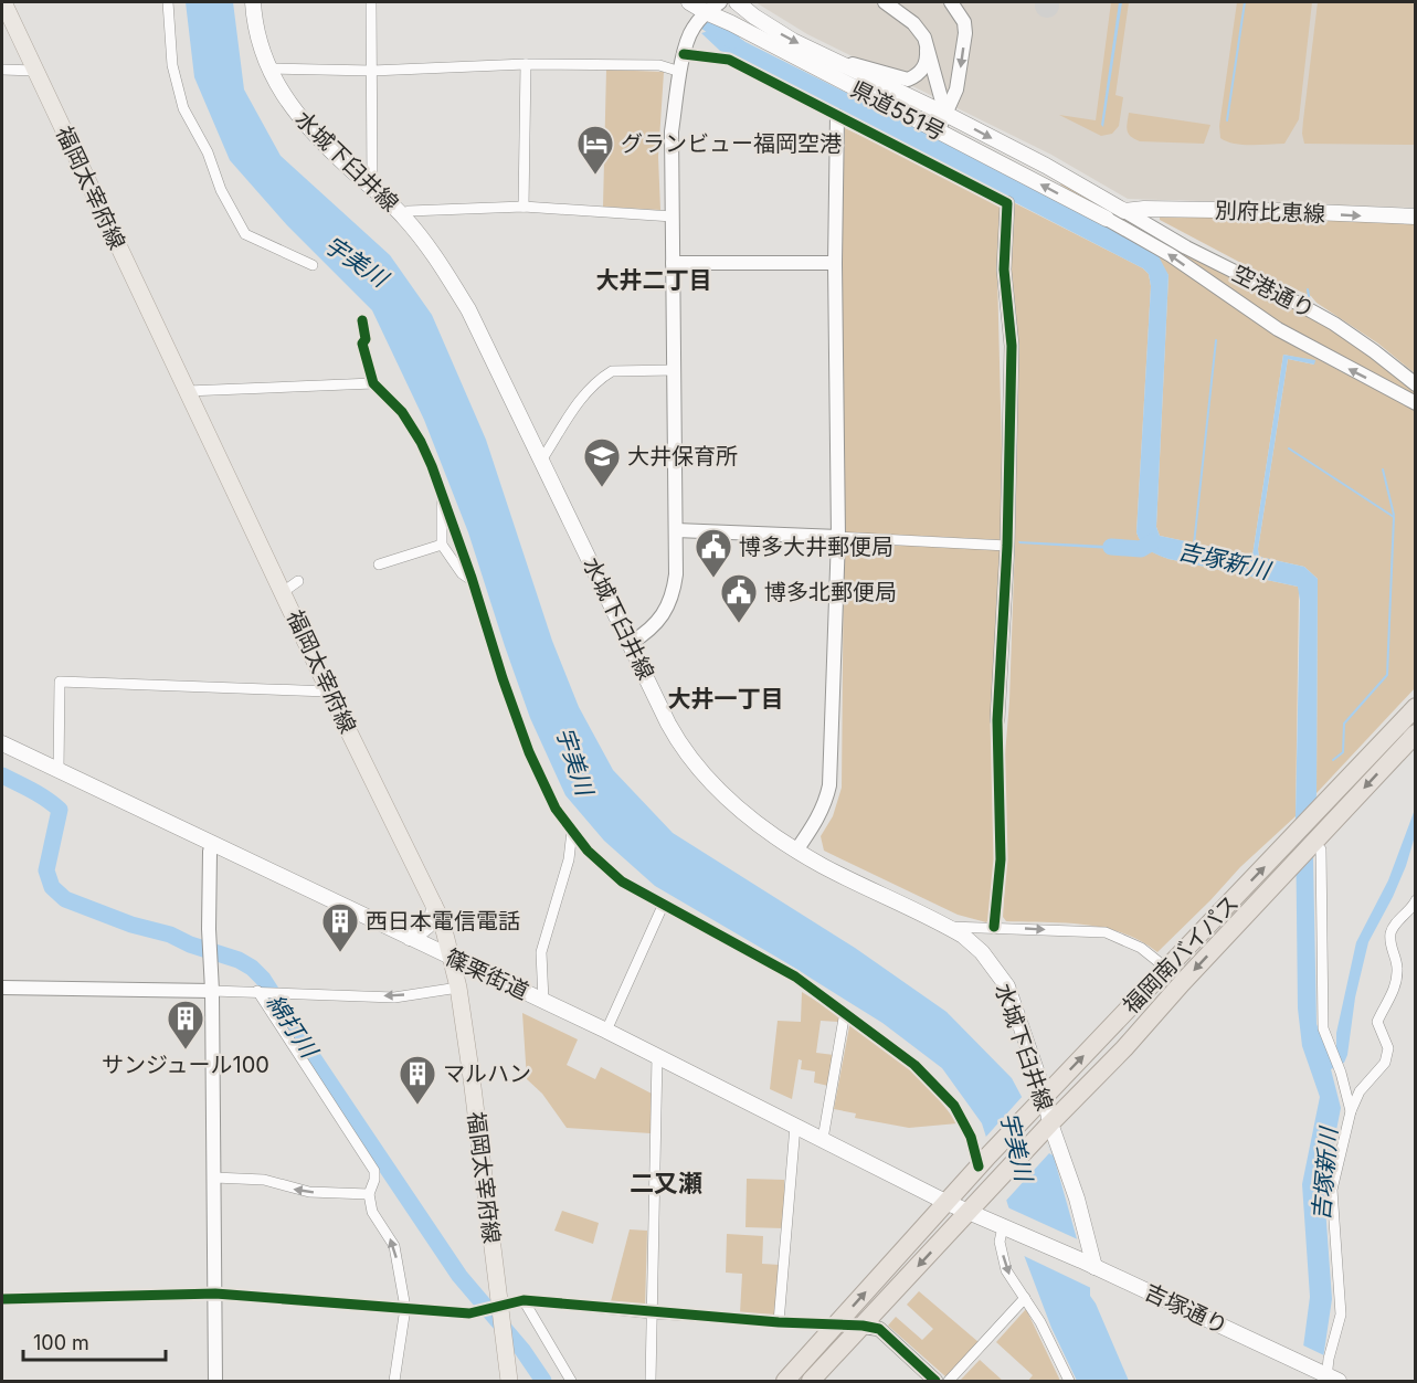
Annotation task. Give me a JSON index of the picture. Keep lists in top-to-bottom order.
{
  "streets": {
    "highway": ["福岡南バイパス"],
    "main road": [
      "県道551号",
      "水城下臼井線",
      "福岡太宰府線",
      "別府比恵線",
      "篠栗街道",
      "吉塚通り"
    ],
    "street": ["空港通り"]
  },
  "crossings": [
    ["水城下臼井線", "福岡南バイパス"],
    ["水城下臼井線", "吉塚通り"],
    ["福岡太宰府線", "篠栗街道"],
    ["別府比恵線", "空港通り"],
    ["福岡南バイパス", "篠栗街道"]
  ],
  "one_way": ["別府比恵線"],
  "districts": ["大井二丁目", "大井一丁目", "二又瀬"],
  "water": ["宇美川", "吉塚新川", "綿打川"],
  "places": {
    "hotel": ["グランビュー福岡空港"],
    "school or university": ["大井保育所"],
    "public building": ["博多大井郵便局", "博多北郵便局"],
    "building": ["西日本電信電話", "サンジュール100", "マルハン"]
  },
  "scale_bar": "100 m"
}
